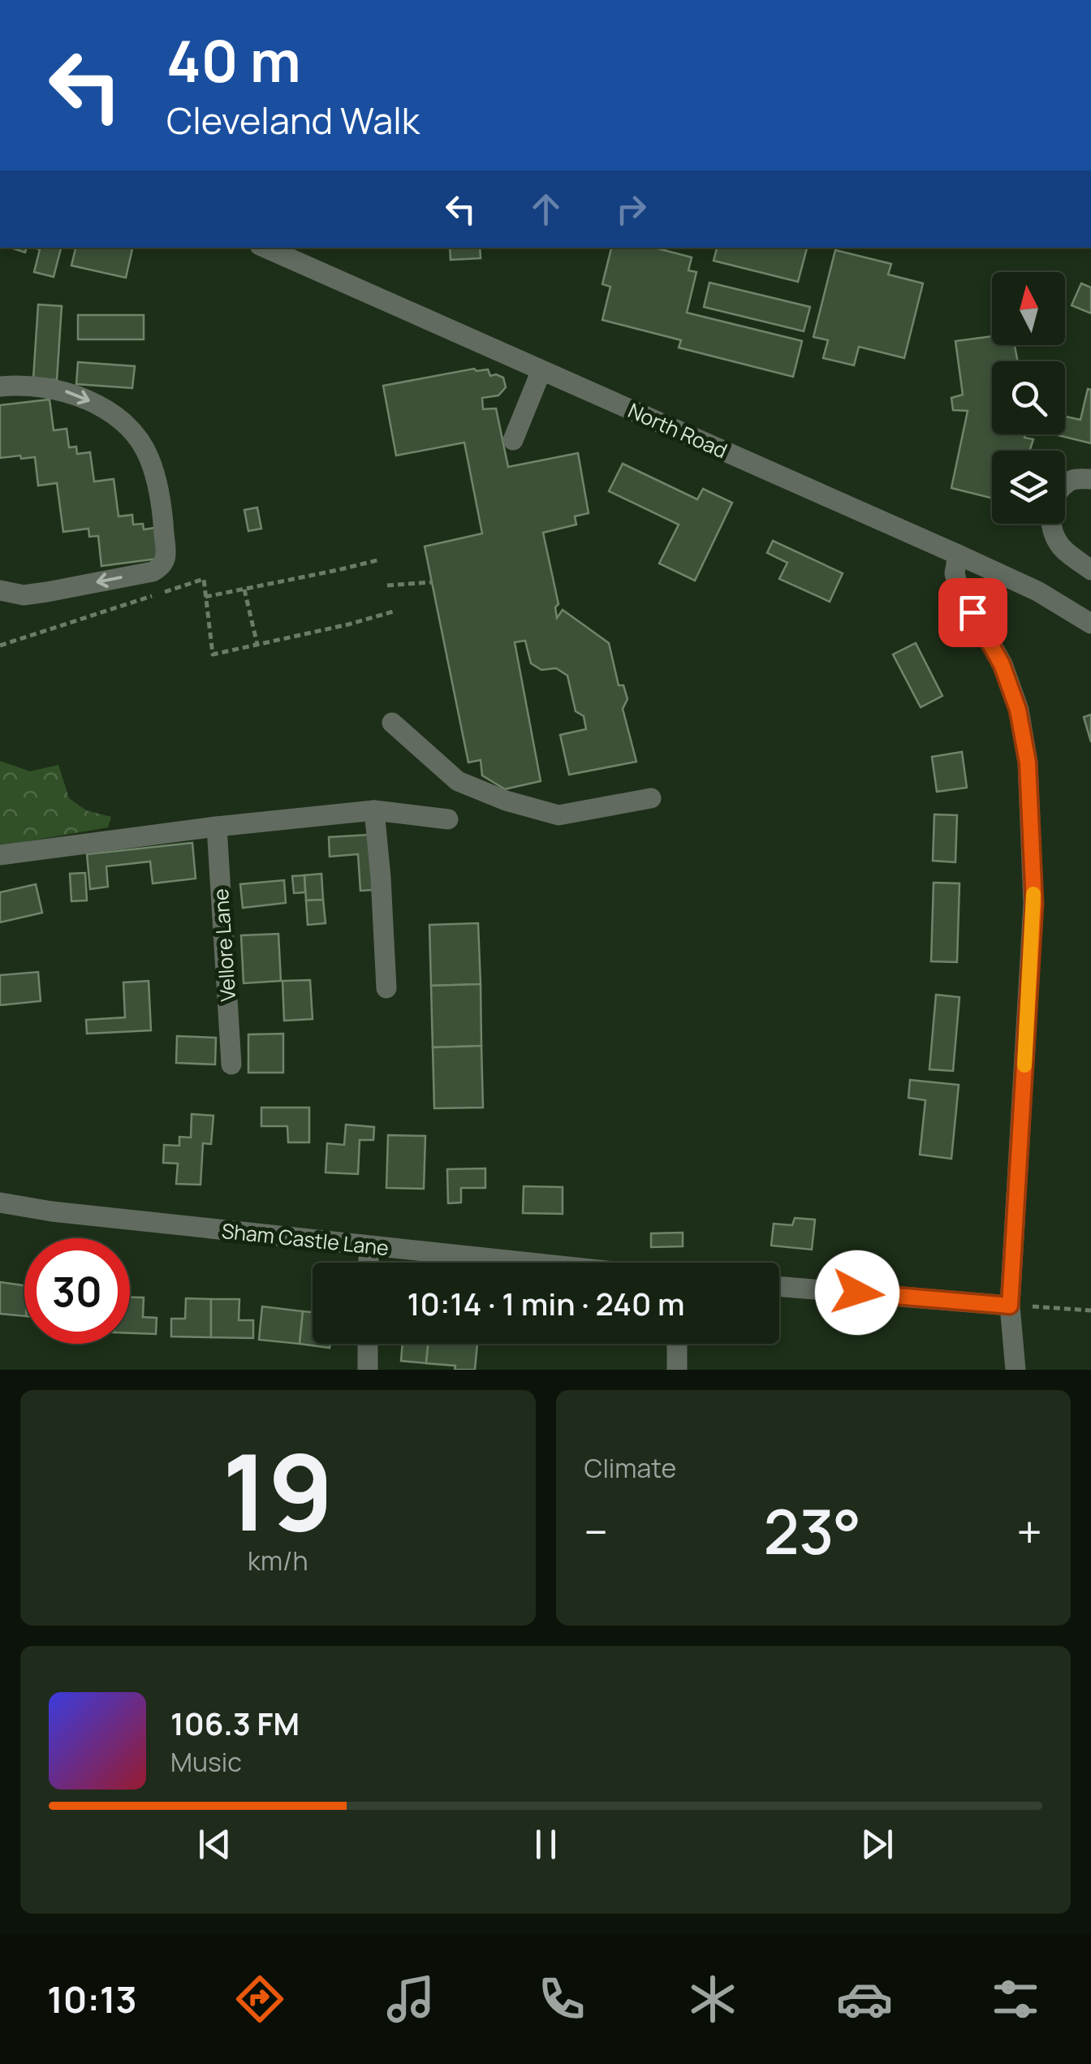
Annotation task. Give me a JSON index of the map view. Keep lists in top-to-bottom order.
{
  "streets": {
    "street": ["North Road", "Vellore Lane", "Sham Castle Lane"]
  },
  "north": "top",
  "page": {
    "turn": ["40 m", "Cleveland Walk"],
    "limit": "30",
    "trip": "10:14 · 1 min · 240 m",
    "tile": [
      ["19", "km/h"],
      "Climate"
    ],
    "heat": ["−", "23°", "+"],
    "song": ["106.3 FM", "Music"],
    "tabs": "10:13"
  }
}
